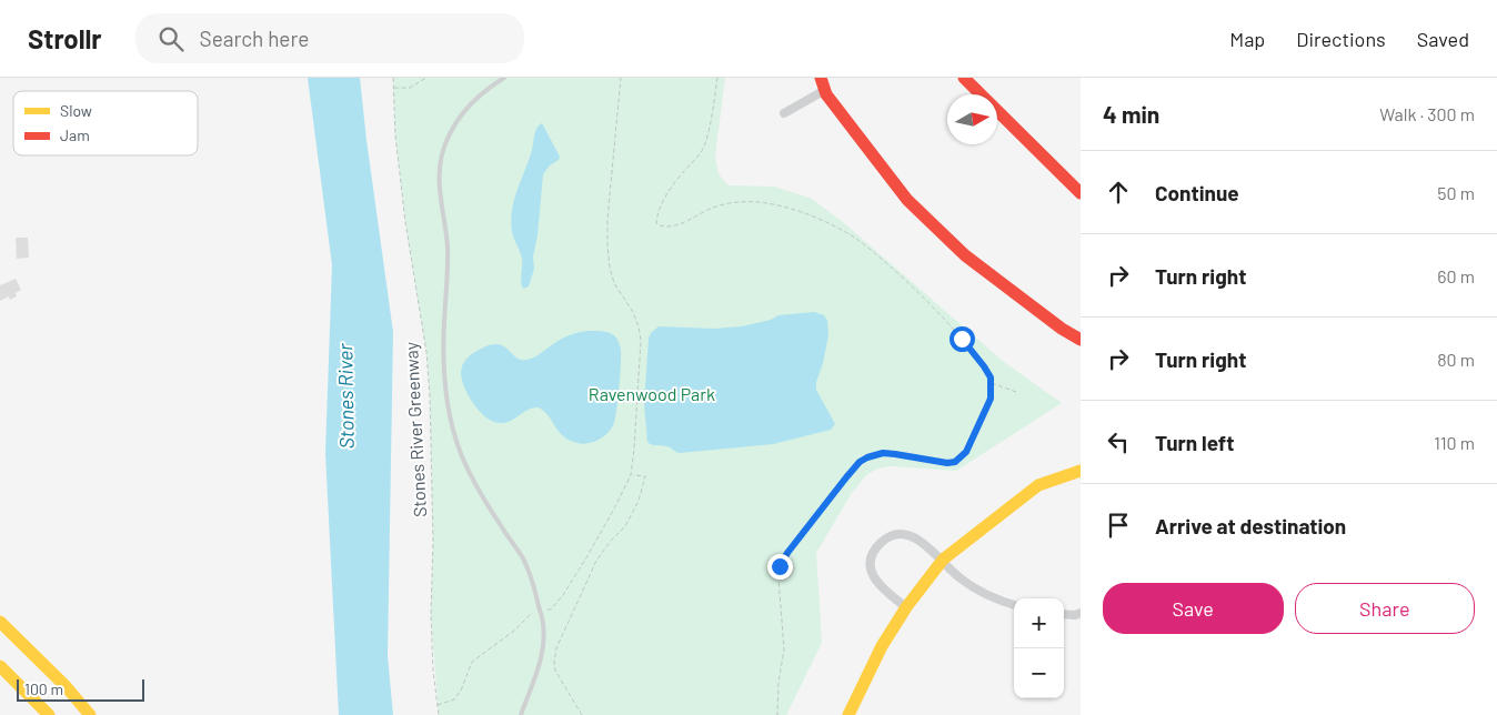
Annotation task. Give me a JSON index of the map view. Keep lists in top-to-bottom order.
{
  "streets": {
    "path": ["Stones River Greenway"]
  },
  "water": ["Stones River"],
  "parks": ["Ravenwood Park"],
  "legend": ["Slow", "Jam"],
  "scale_bar": "100 m",
  "north": "right",
  "page": {
    "header": "Strollr",
    "search": "Search here",
    "nav": ["Map", "Directions", "Saved"],
    "heading": ["4 min", "Walk · 300 m"],
    "list": [
      ["Continue", "50 m"],
      ["Turn right", "60 m"],
      ["Turn right", "80 m"],
      ["Turn left", "110 m"],
      "Arrive at destination"
    ],
    "buttons": ["Save", "Share"],
    "map_buttons": ["+", "−"],
    "scale": "100 m"
  }
}
